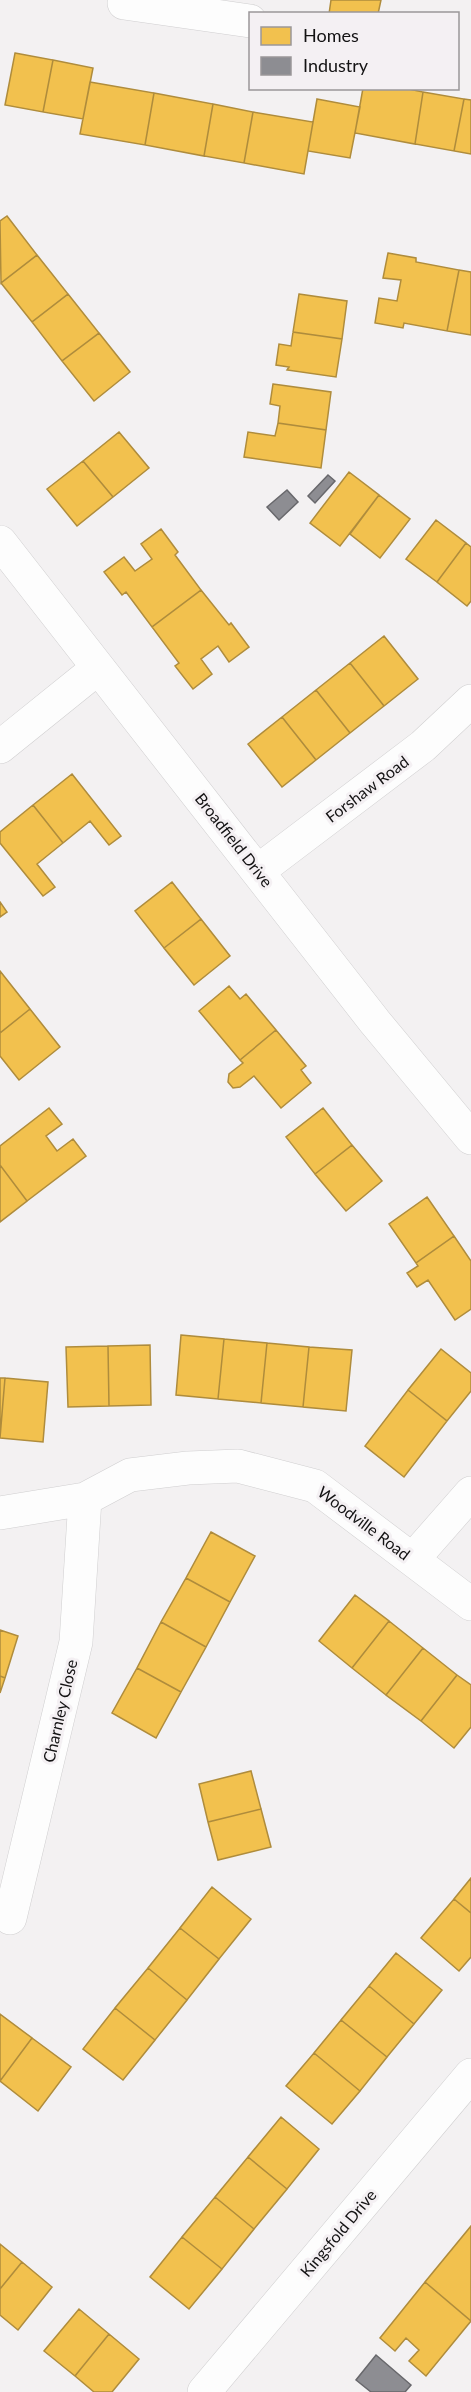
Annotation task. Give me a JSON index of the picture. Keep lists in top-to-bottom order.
{
  "streets": {
    "street": [
      "Forshaw Road",
      "Broadfield Drive",
      "Woodville Road",
      "Charnley Close",
      "Kingsfold Drive"
    ]
  },
  "crossings": [
    ["Forshaw Road", "Broadfield Drive"],
    ["Woodville Road", "Charnley Close"]
  ],
  "legend": ["Homes", "Industry"]
}
